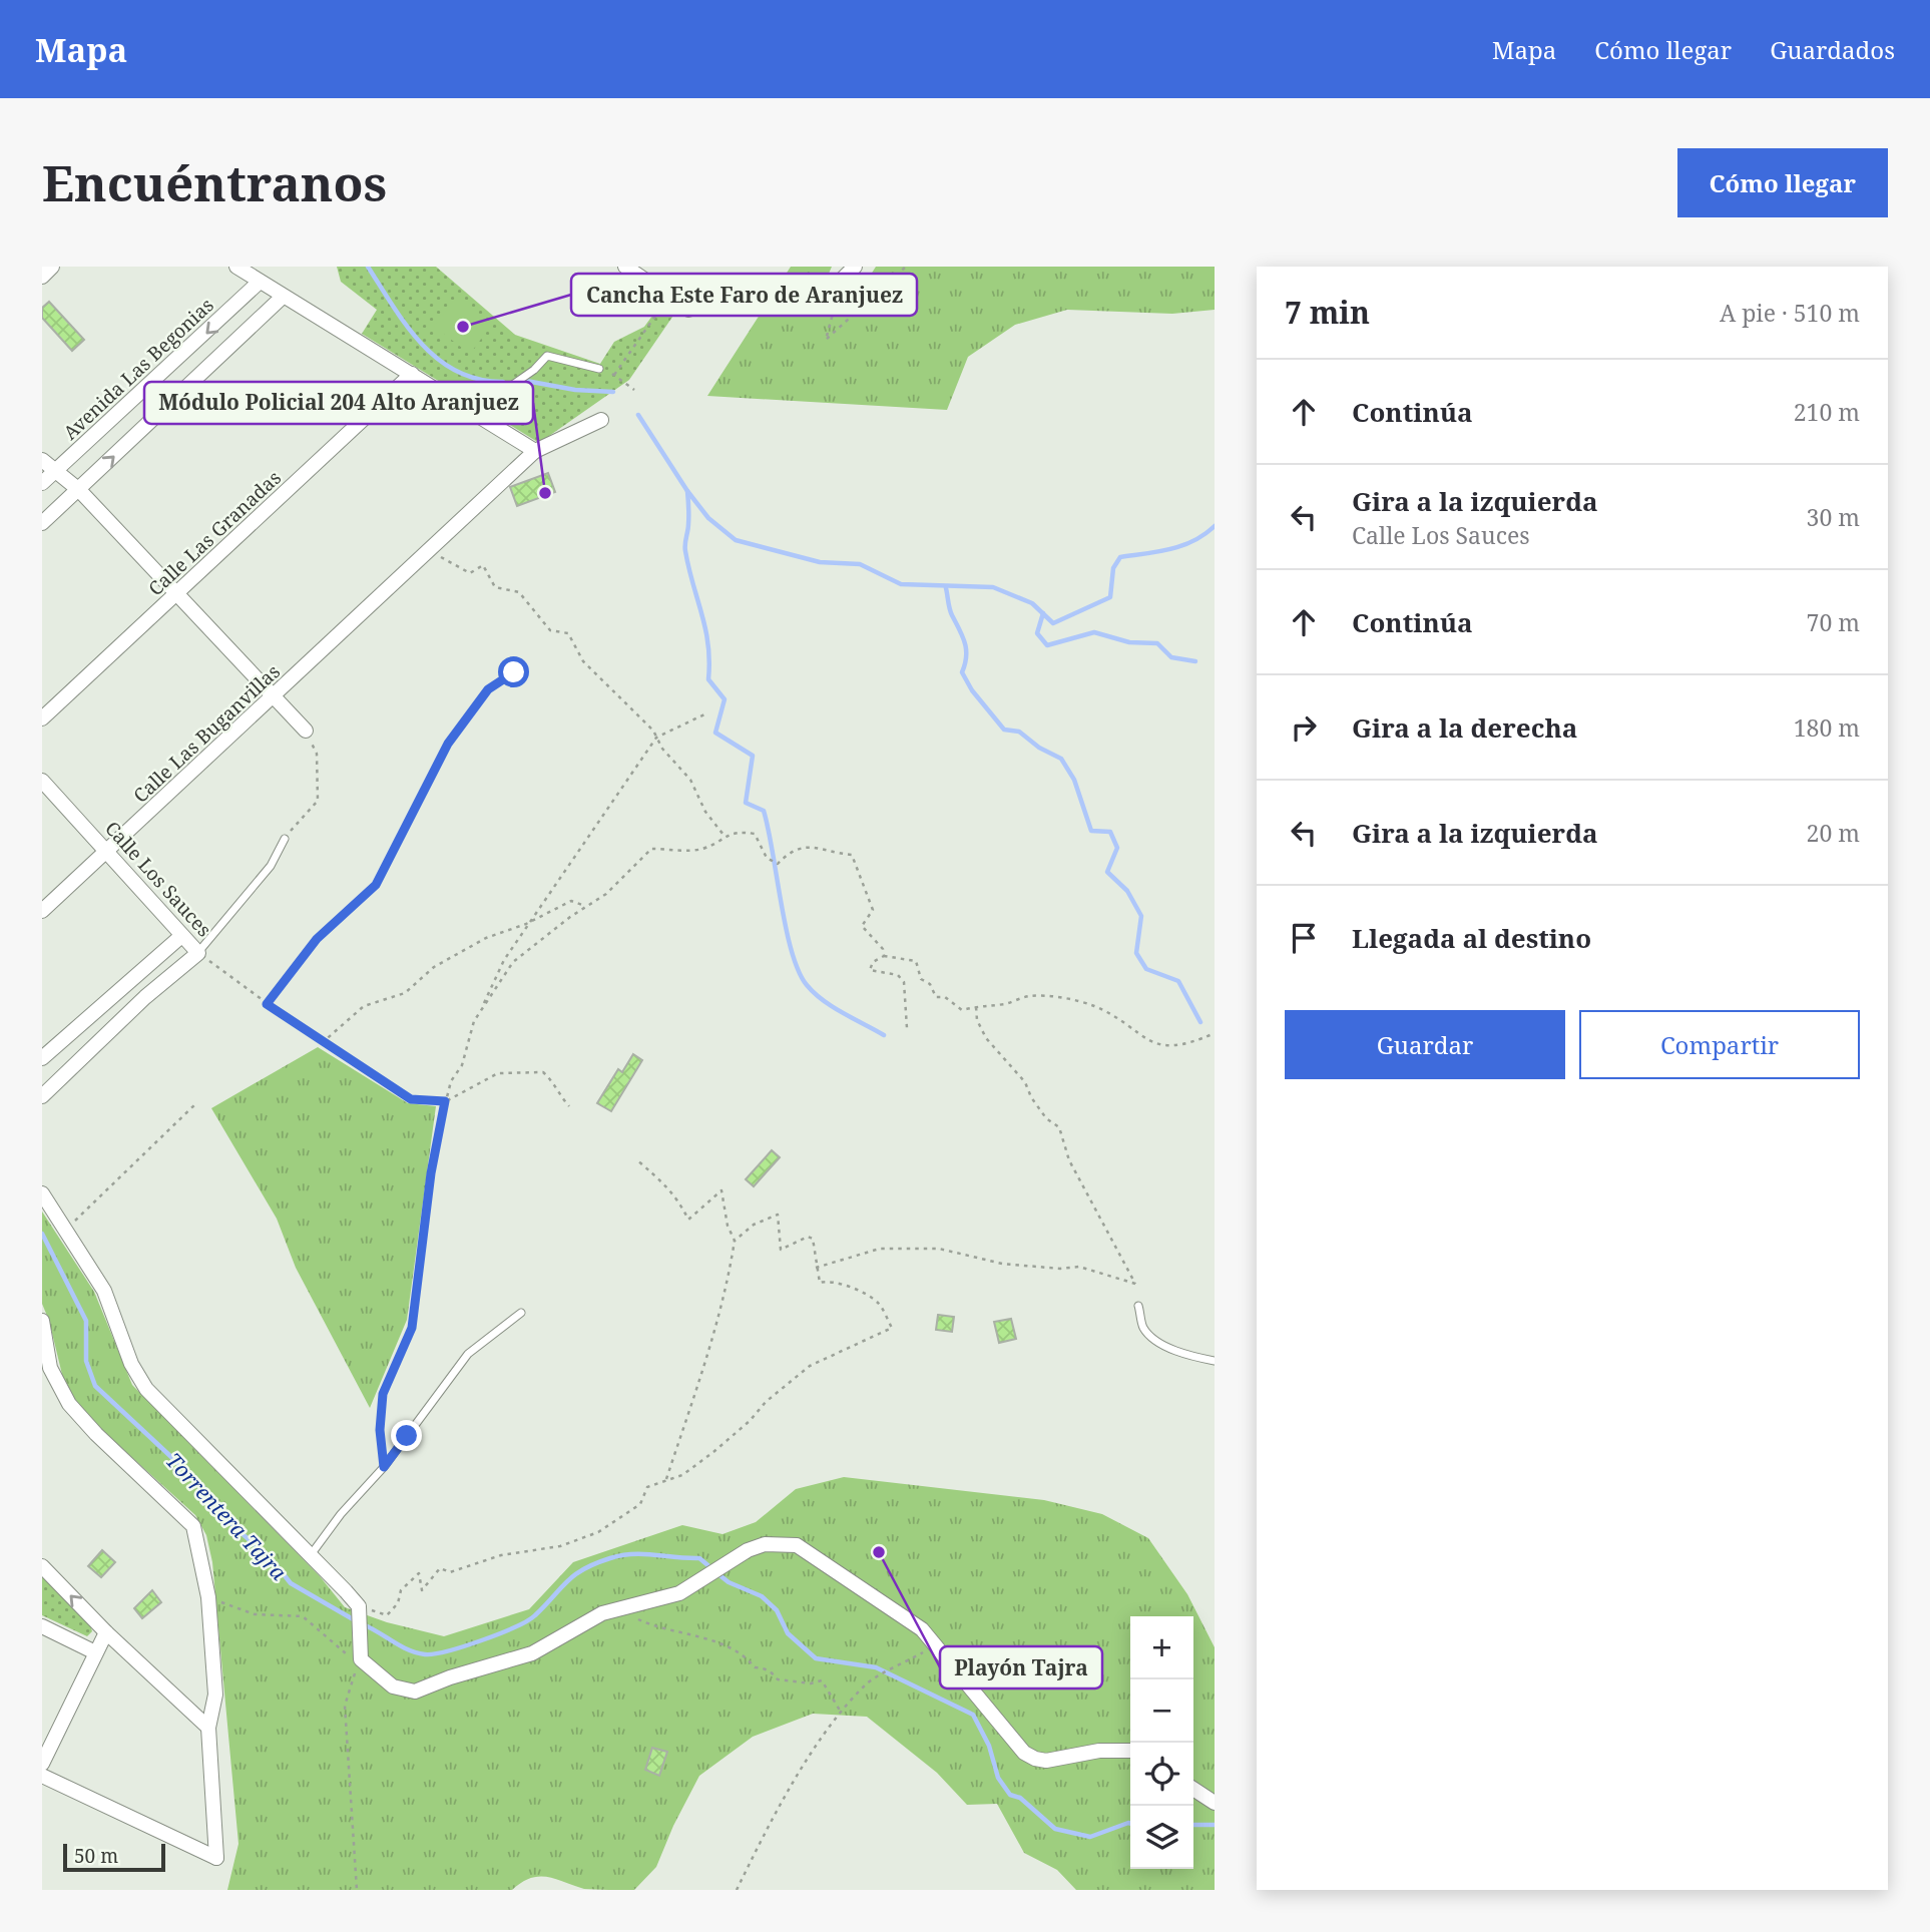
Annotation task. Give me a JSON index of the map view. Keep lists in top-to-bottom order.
{
  "streets": {
    "street": [
      "Avenida Las Begonias",
      "Calle Las Granadas",
      "Calle Las Buganvillas",
      "Calle Los Sauces"
    ]
  },
  "crossings": [
    ["Calle Las Buganvillas", "Calle Los Sauces"]
  ],
  "water": ["Torrentera Tajra"],
  "places": ["Cancha Este Faro de Aranjuez", "Módulo Policial 204 Alto Aranjuez", "Playón Tajra"],
  "scale_bar": "50 m",
  "page": {
    "header": "Mapa",
    "nav": ["Mapa", "Cómo llegar", "Guardados"],
    "buttons": [
      "Cómo llegar",
      ["Guardar", "Compartir"]
    ],
    "title": "Encuéntranos",
    "heading": ["7 min", "A pie · 510 m"],
    "list": [
      ["Continúa", "210 m"],
      ["Gira a la izquierda", "Calle Los Sauces", "30 m"],
      ["Continúa", "70 m"],
      ["Gira a la derecha", "180 m"],
      ["Gira a la izquierda", "20 m"],
      "Llegada al destino"
    ],
    "map_buttons": ["+", "−"],
    "scale": "50 m"
  }
}
